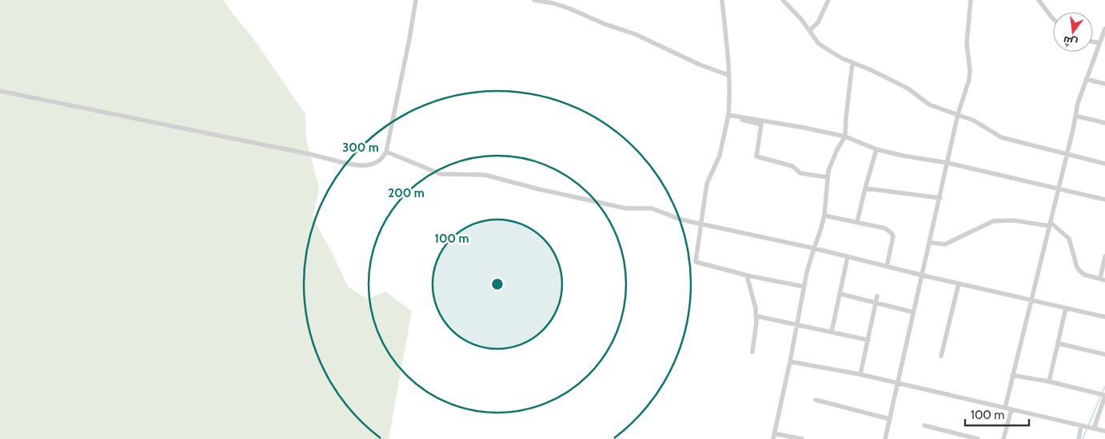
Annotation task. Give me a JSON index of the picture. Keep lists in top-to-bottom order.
{
  "scale_bar": "100 m",
  "north": "bottom",
  "rings": ["300 m", "200 m", "100 m"]
}
